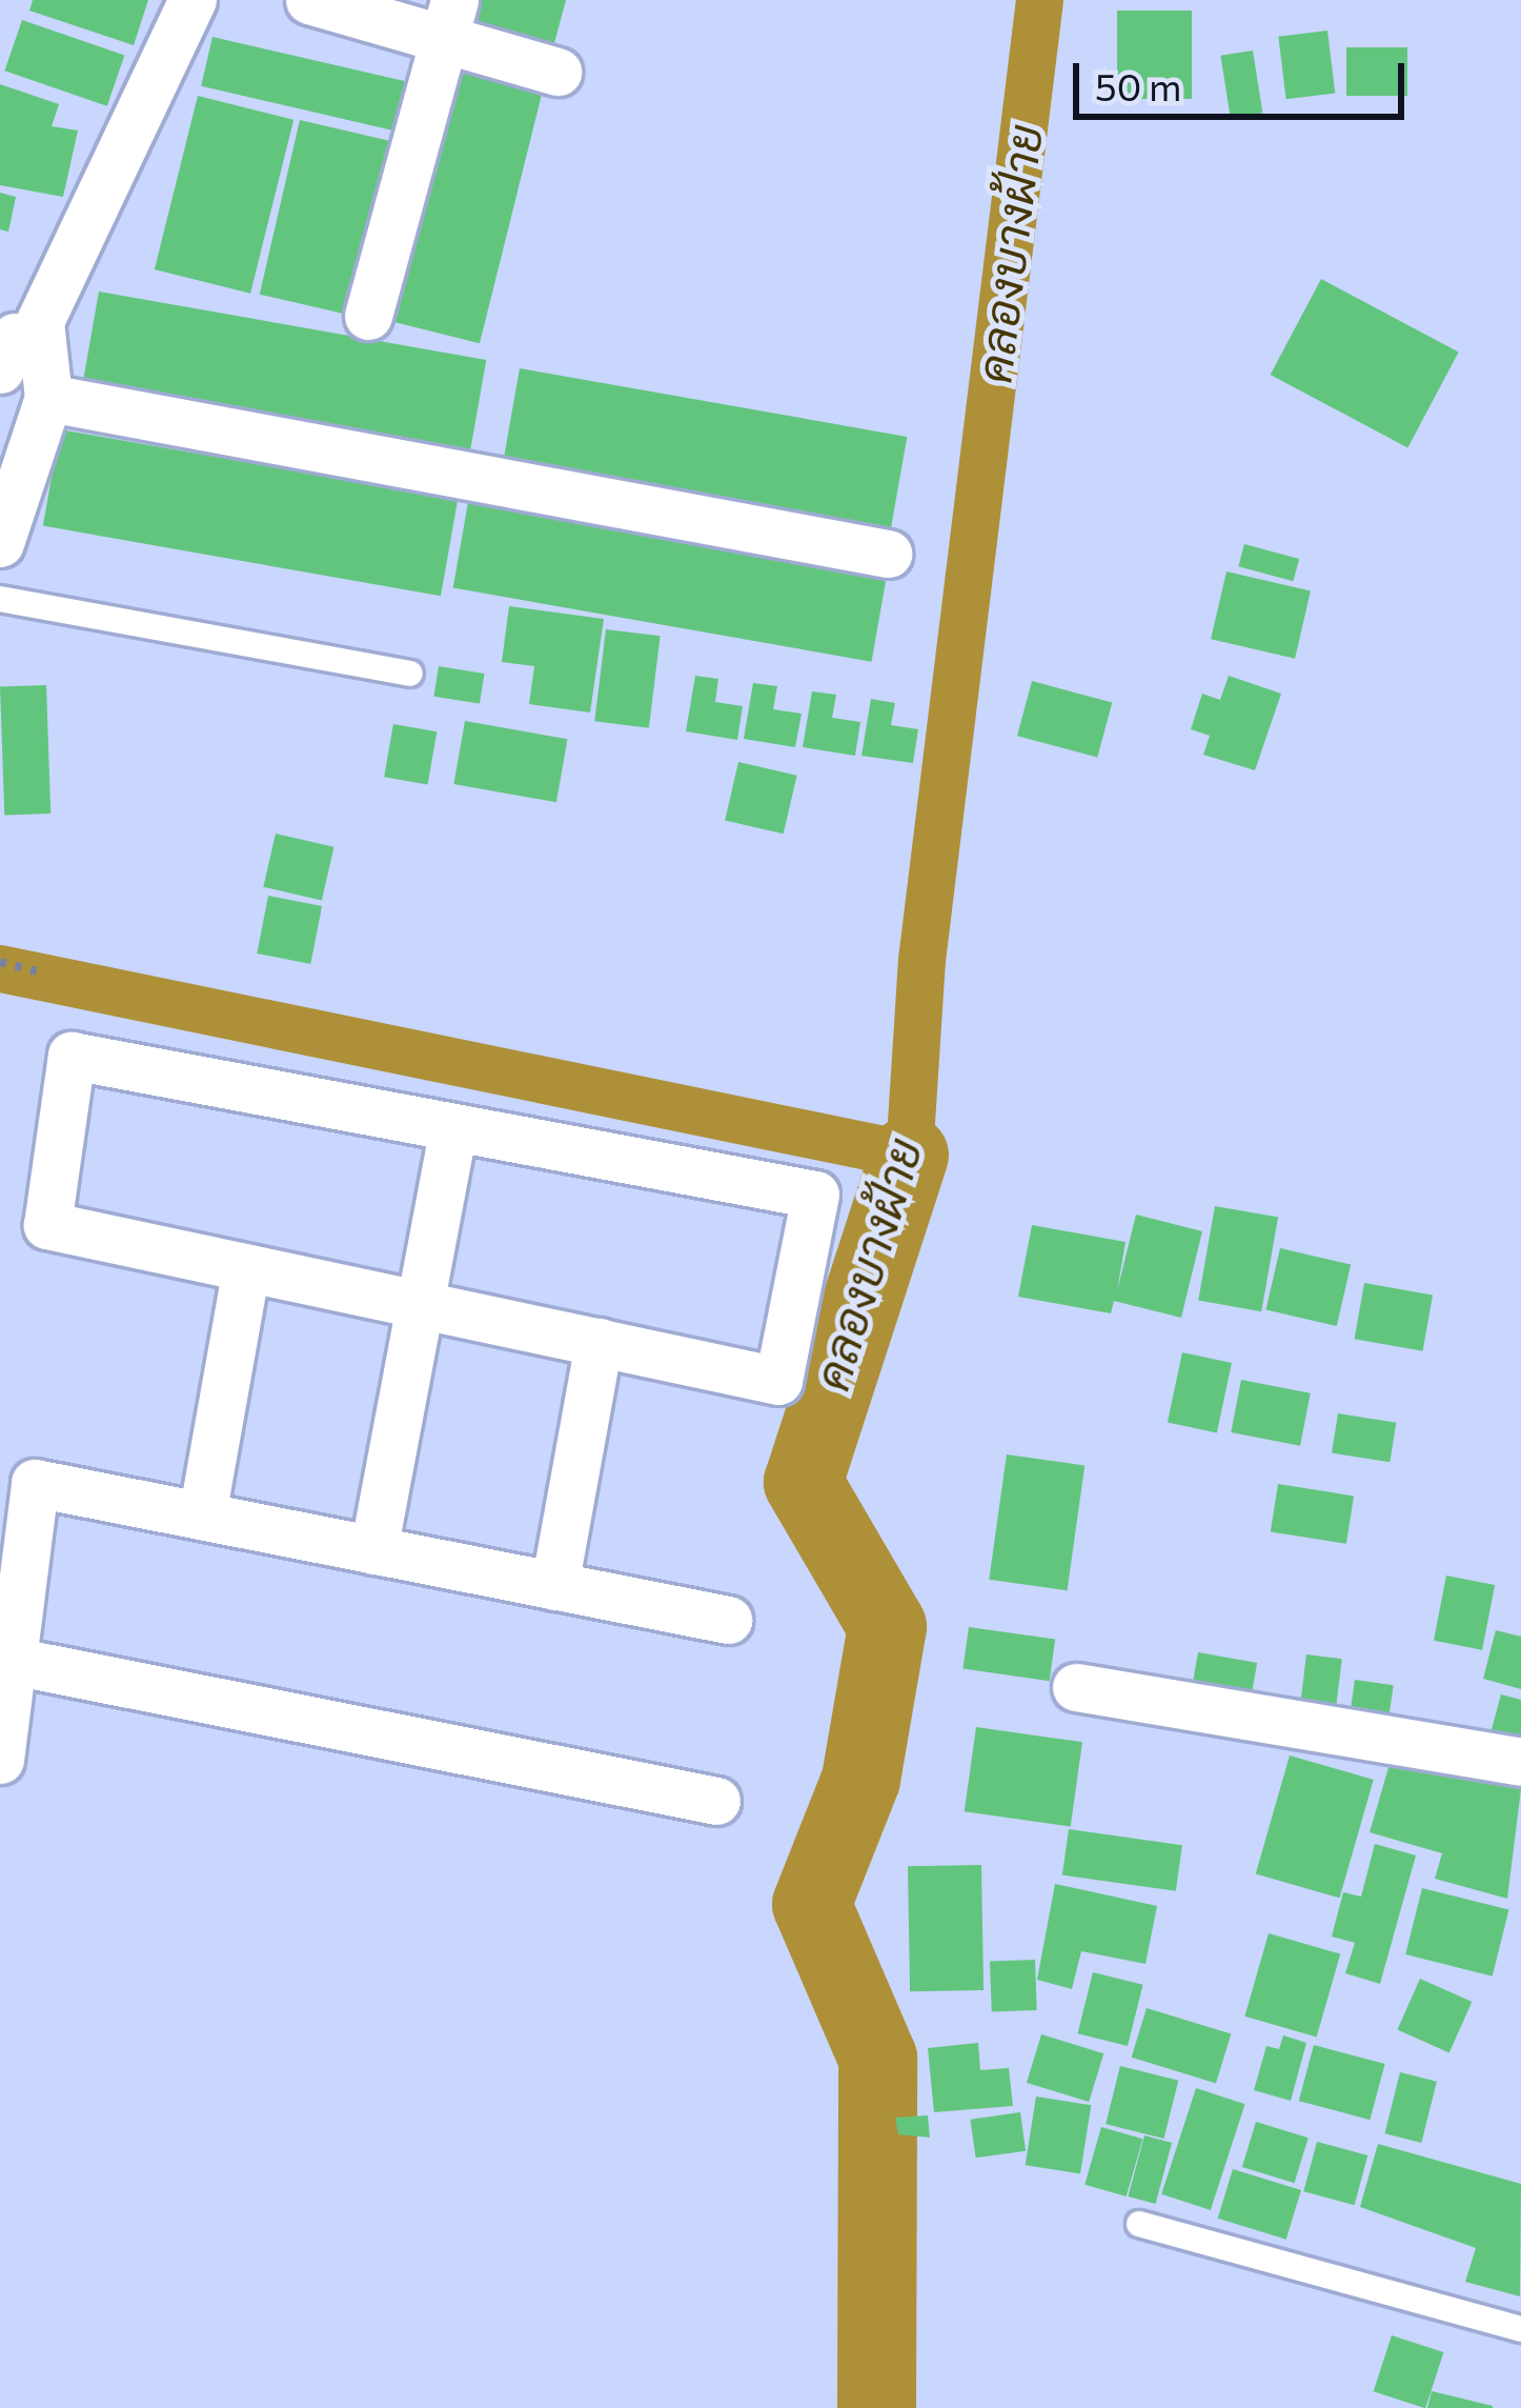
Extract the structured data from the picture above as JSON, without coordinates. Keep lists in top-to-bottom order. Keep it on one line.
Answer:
{"water":["คลองบางฝ้าย"],"scale_bar":"50 m"}
